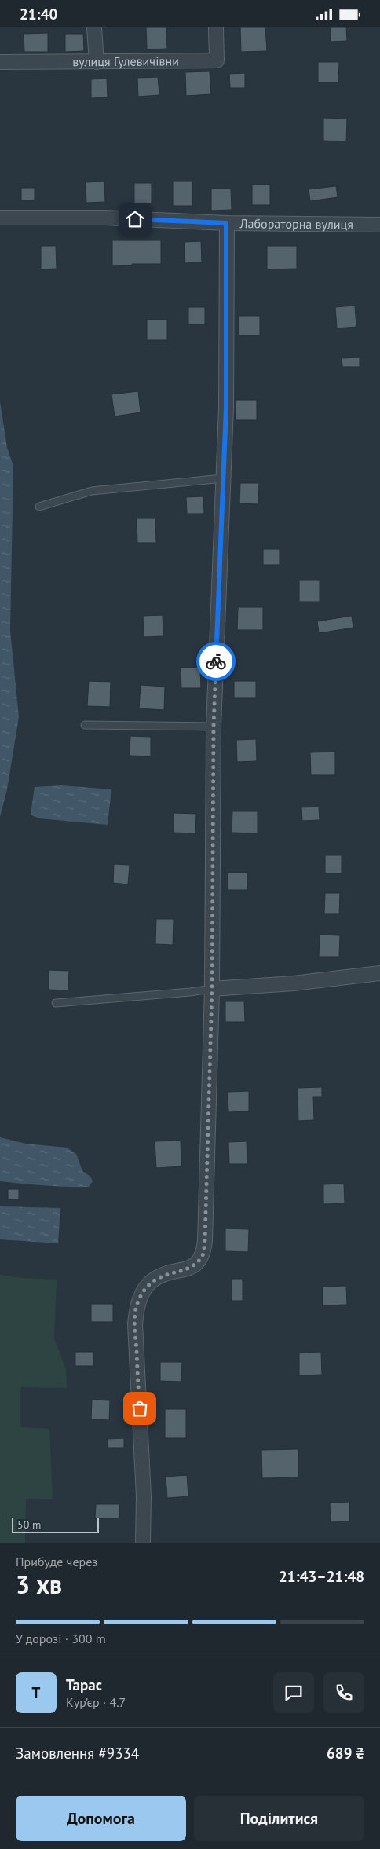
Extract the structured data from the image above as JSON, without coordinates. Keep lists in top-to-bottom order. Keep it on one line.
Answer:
{"streets":{"street":["вулиця Гулевичівни","Лабораторна вулиця"]},"scale_bar":"50 m","page":{"status":"21:40","scale":"50 m","heading":["3 хв","Прибуде через","21:43–21:48"],"panel":["Тарас","Кур’єр · 4.7","Замовлення #9334","689 ₴"],"bar":"У дорозі · 300 m","round":"Т","buttons":["Допомога","Поділитися"]}}
